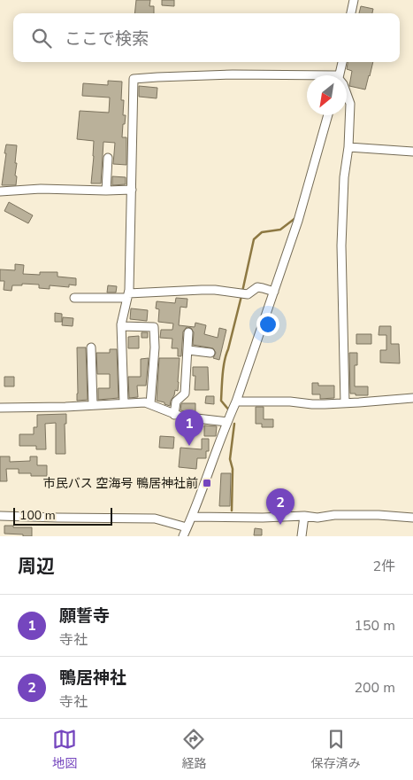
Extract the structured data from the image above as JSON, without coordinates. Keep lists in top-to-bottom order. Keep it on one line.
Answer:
{"places":{"transit":["市民バス 空海号 鴨居神社前"]},"scale_bar":"100 m","north":"bottom left","page":{"search":"ここで検索","pins":["1","2"],"scale":"100 m","heading":["周辺","2件"],"list":[{"mark":"1","name":"願誓寺","note":"寺社","value":"150 m"},{"mark":"2","name":"鴨居神社","note":"寺社","value":"200 m"}],"nav":["地図","経路","保存済み"]}}
